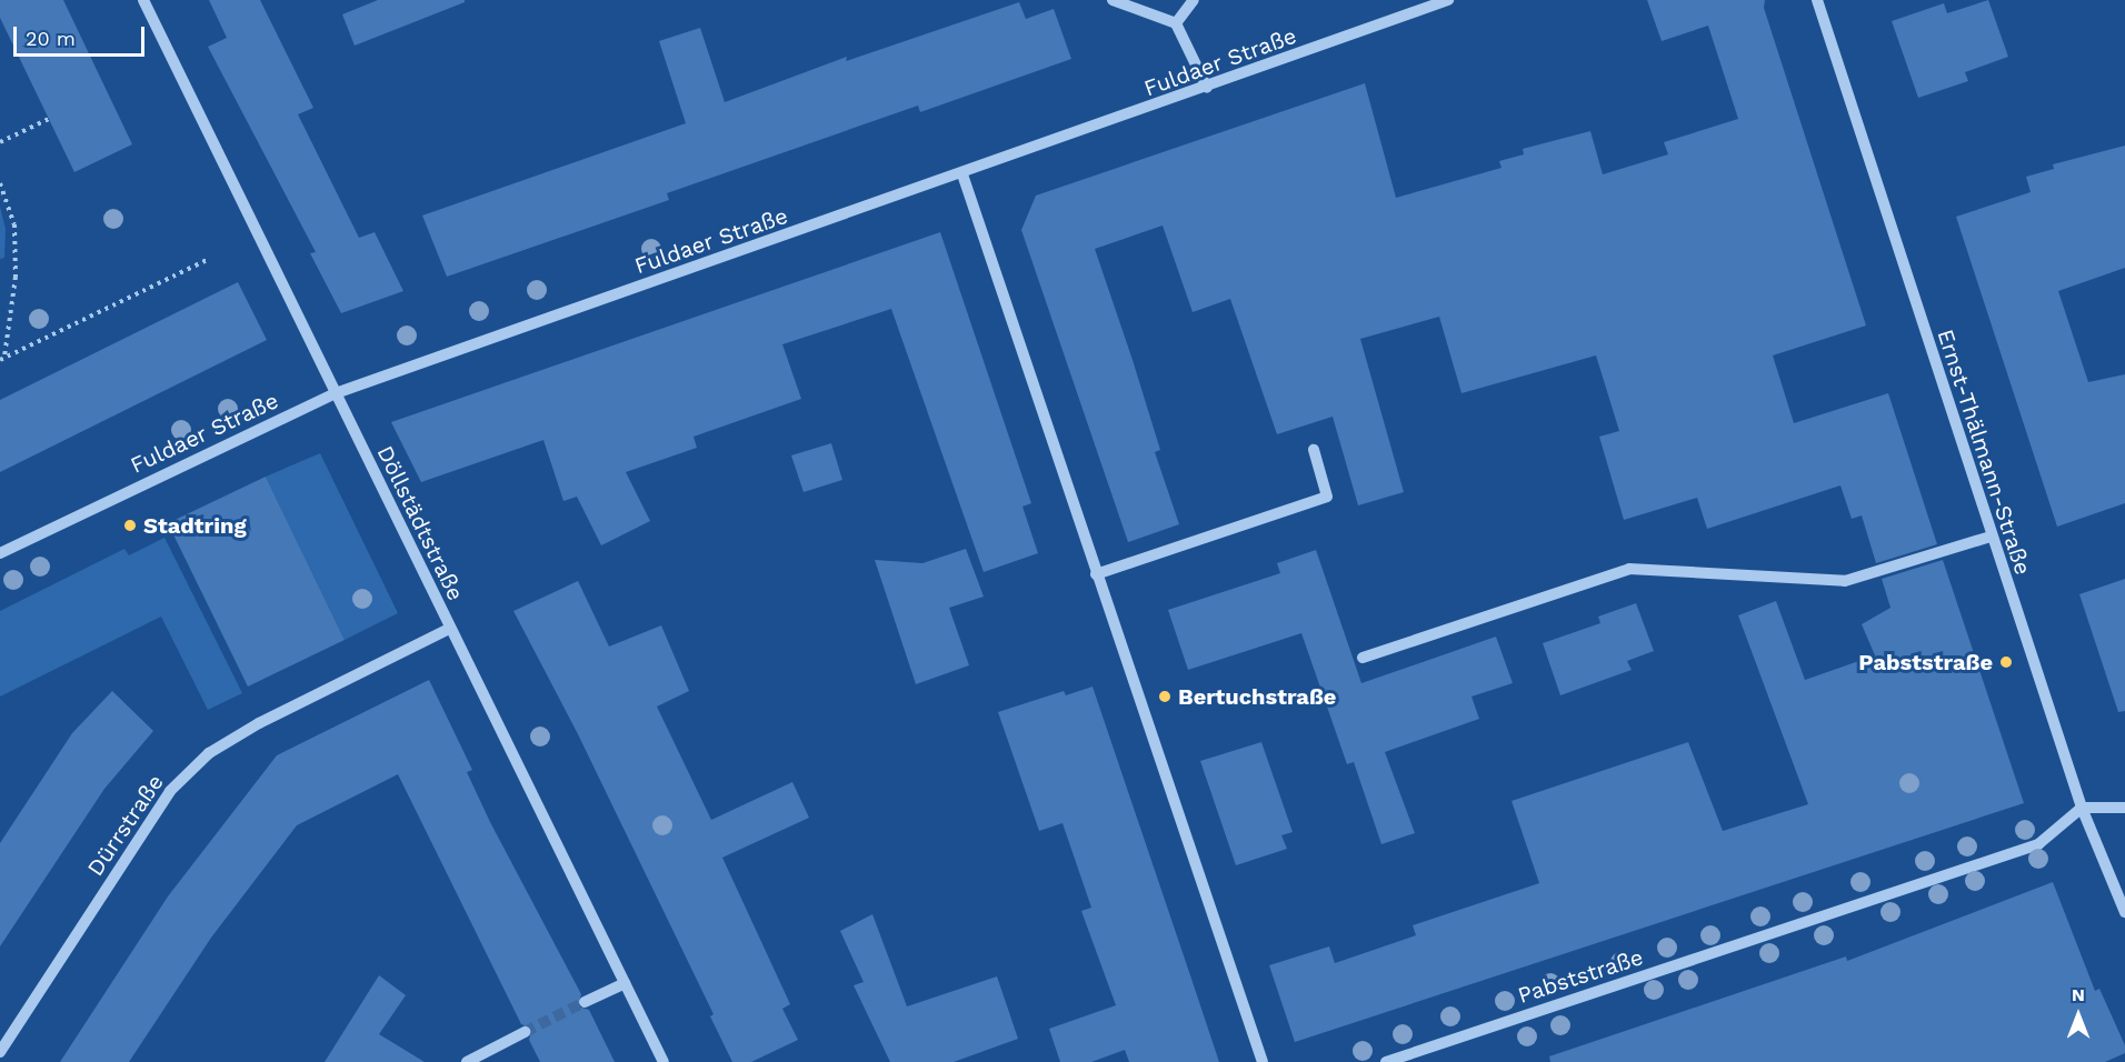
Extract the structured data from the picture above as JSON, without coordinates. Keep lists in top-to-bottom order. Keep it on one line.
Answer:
{"streets":{"street":["Fuldaer Straße","Ernst-Thälmann-Straße","Döllstädtstraße","Dürrstraße","Pabststraße"]},"crossings":[["Fuldaer Straße","Döllstädtstraße"],["Ernst-Thälmann-Straße","Pabststraße"],["Döllstädtstraße","Dürrstraße"]],"places":["Stadtring","Pabststraße","Bertuchstraße"],"scale_bar":"20 m","north":"top"}
